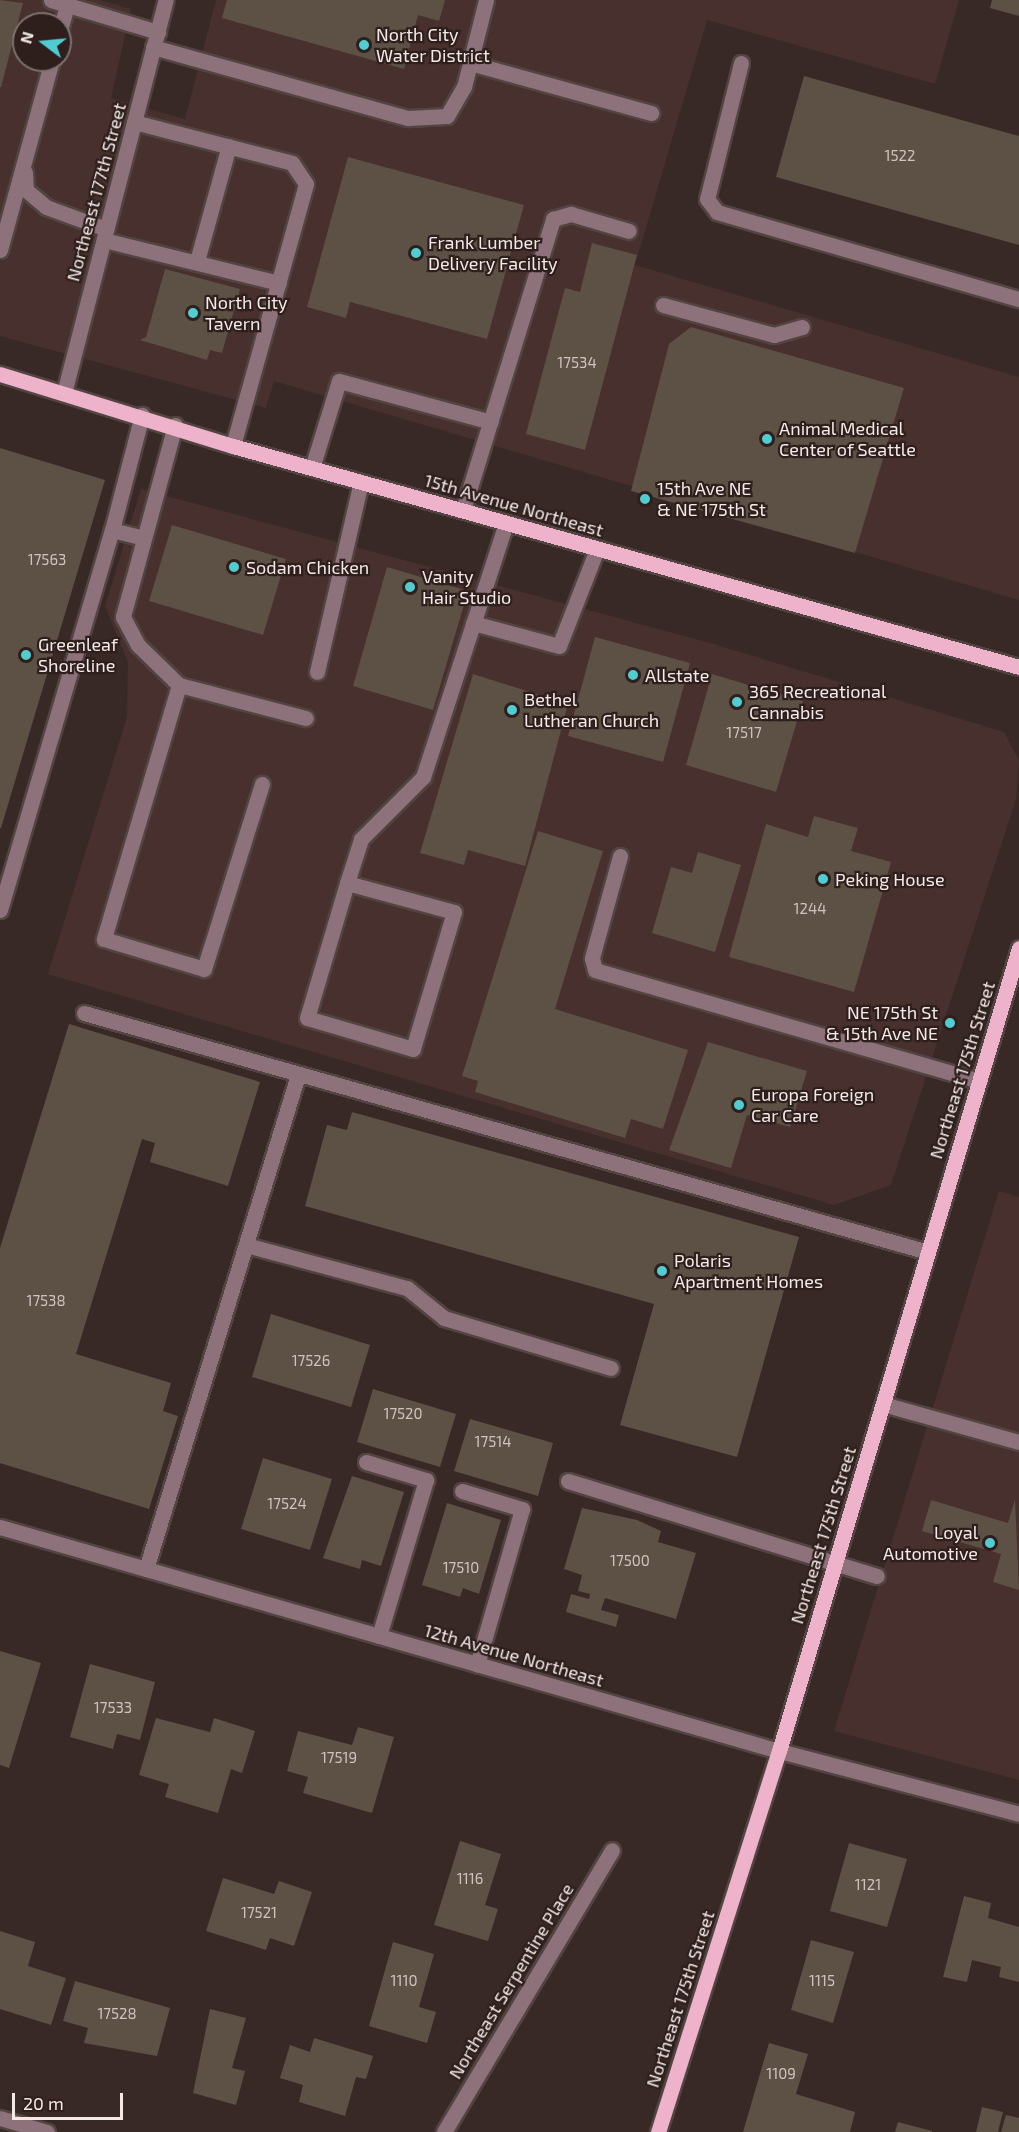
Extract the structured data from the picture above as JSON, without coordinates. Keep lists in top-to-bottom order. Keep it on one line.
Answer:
{"streets":{"main road":["15th Avenue Northeast","Northeast 175th Street"],"street":["Northeast 177th Street","12th Avenue Northeast","Northeast Serpentine Place"]},"crossings":[["Northeast 177th Street","15th Avenue Northeast"],["Northeast 175th Street","12th Avenue Northeast"]],"places":["North City Water District","Frank Lumber Delivery Facility","North City Tavern","Animal Medical Center of Seattle","15th Ave NE & NE 175th St","Sodam Chicken","Vanity Hair Studio","Greenleaf Shoreline","Allstate","365 Recreational Cannabis","Bethel Lutheran Church","Peking House","NE 175th St & 15th Ave NE","Europa Foreign Car Care","Polaris Apartment Homes","Loyal Automotive"],"house_numbers":["1522","17534","17563","17517","1244","17538","17526","17520","17514","17524","17500","17510","17533","17519","1116","1121","17521","1110","1115","17528","1109"],"scale_bar":"20 m","north":"left"}
